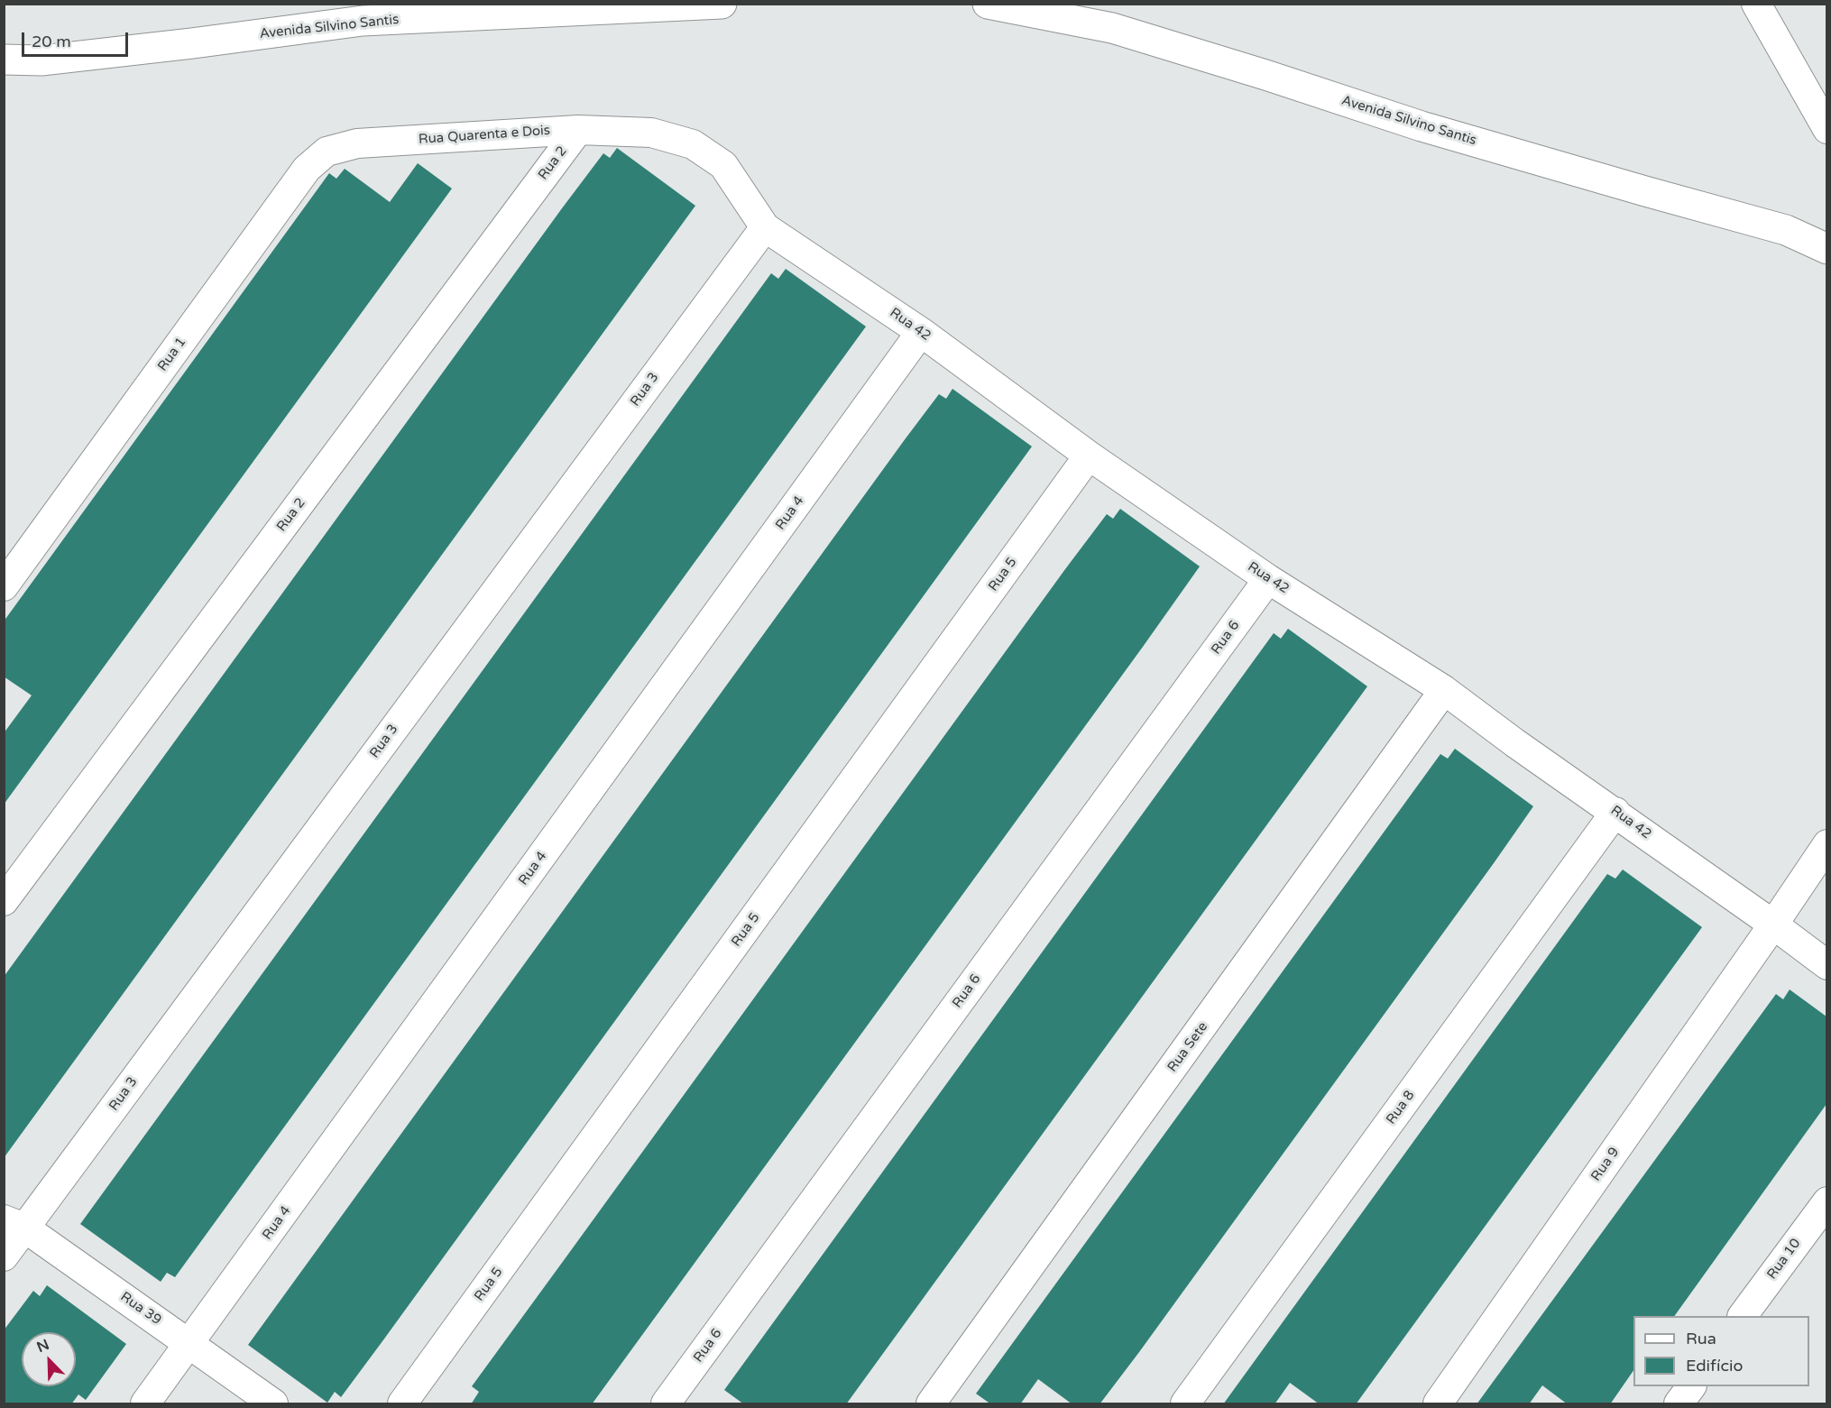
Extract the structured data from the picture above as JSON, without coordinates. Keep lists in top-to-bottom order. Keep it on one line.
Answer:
{"streets":{"main road":["Avenida Silvino Santis"],"street":["Rua Quarenta e Dois","Rua 2","Rua 42","Rua 1","Rua 3","Rua 4","Rua 5","Rua 6","Rua Sete","Rua 8","Rua 9","Rua 10","Rua 39"]},"crossings":[["Rua Quarenta e Dois","Rua 2"],["Rua Quarenta e Dois","Rua 42"],["Rua Quarenta e Dois","Rua 1"],["Rua Quarenta e Dois","Rua 3"],["Rua 42","Rua 3"],["Rua 42","Rua 4"],["Rua 42","Rua 5"],["Rua 42","Rua 6"],["Rua 42","Rua Sete"],["Rua 42","Rua 8"],["Rua 42","Rua 9"],["Rua 3","Rua 39"],["Rua 4","Rua 39"]],"legend":["Rua","Edifício"],"scale_bar":"20 m","north":"top left"}
